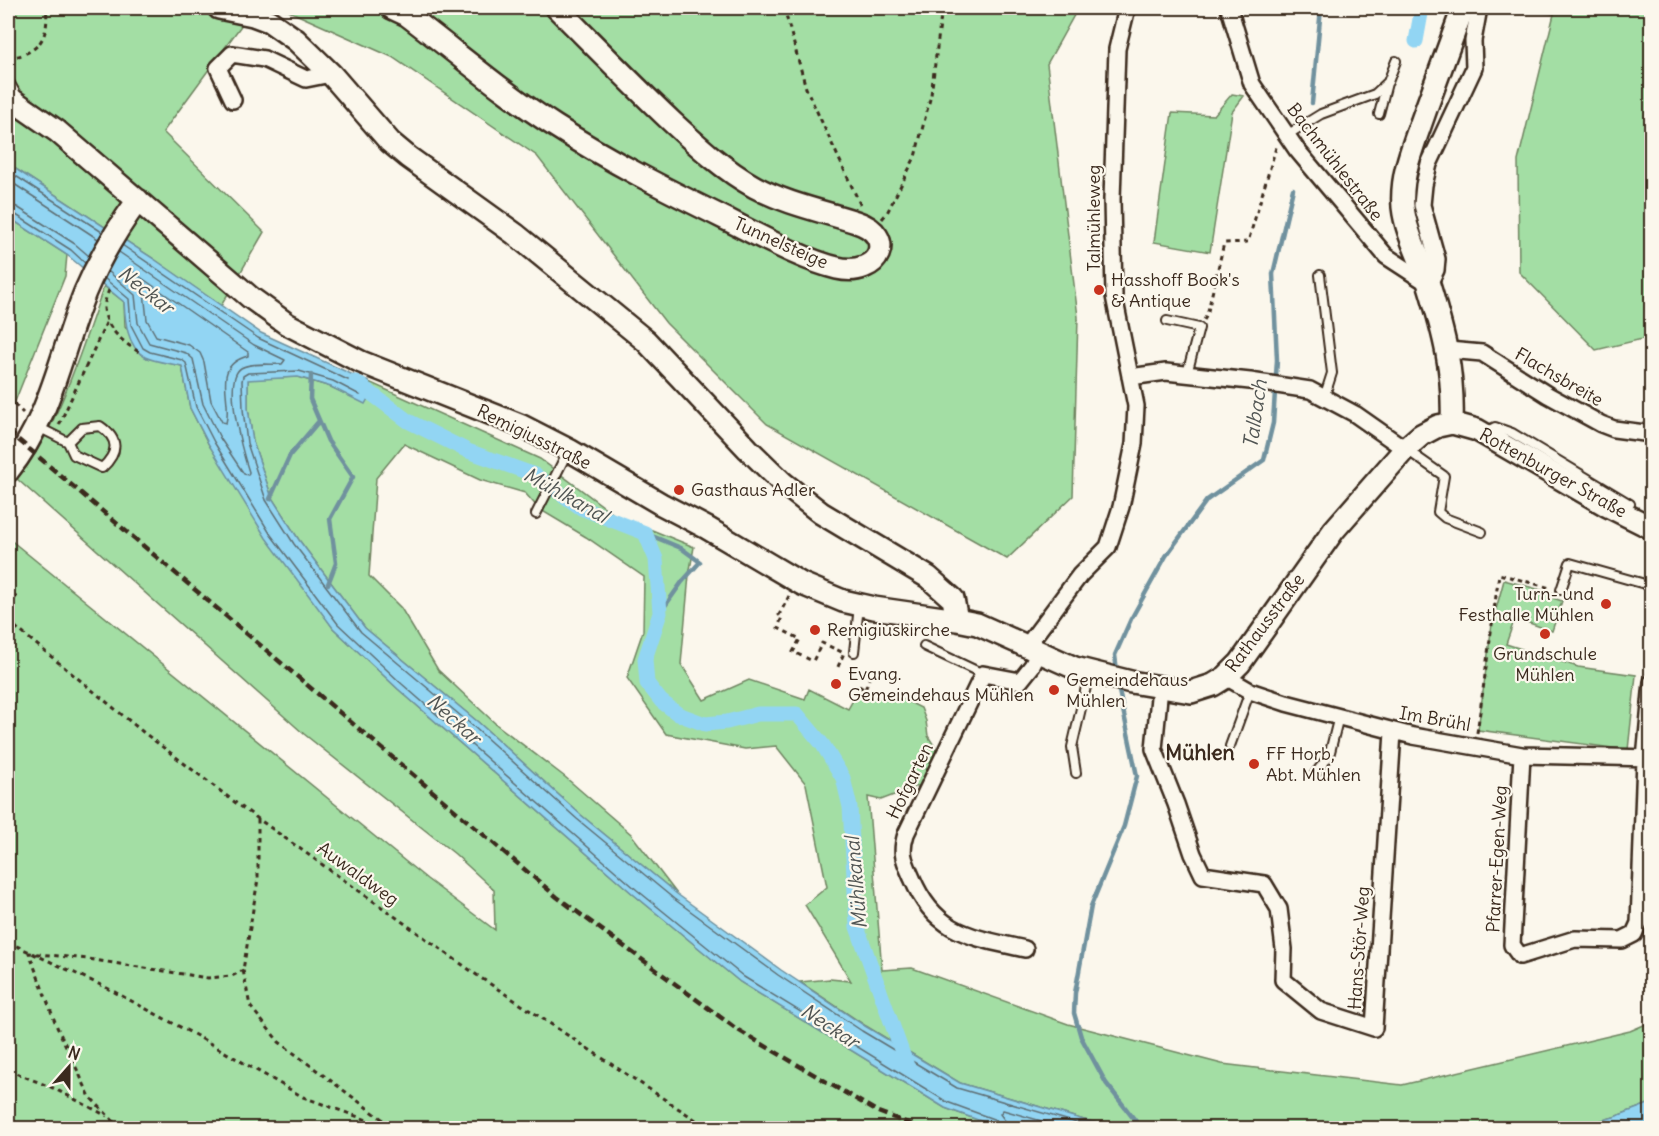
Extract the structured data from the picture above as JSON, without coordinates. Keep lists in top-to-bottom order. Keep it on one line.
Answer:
{"streets":{"street":["Bachmühlestraße","Talmühleweg","Tunnelsteige","Flachsbreite","Remigiusstraße","Rottenburger Straße","Rathausstraße","Im Brühl","Hofgarten","Pfarrer-Egen-Weg","Hans-Stör-Weg"],"path":["Auwaldweg"]},"crossings":[["Talmühleweg","Rathausstraße"],["Remigiusstraße","Rathausstraße"],["Rottenburger Straße","Rathausstraße"],["Rathausstraße","Im Brühl"],["Rathausstraße","Hans-Stör-Weg"],["Im Brühl","Pfarrer-Egen-Weg"],["Im Brühl","Hans-Stör-Weg"]],"districts":["Mühlen"],"water":["Neckar","Talbach","Mühlkanal"],"places":["Hasshoff Book's & Antique","Gasthaus Adler","Turn- und Festhalle Mühlen","Remigiuskirche","Grundschule Mühlen","Evang. Gemeindehaus Mühlen","Gemeindehaus Mühlen","FF Horb, Abt. Mühlen"],"north":"top"}
